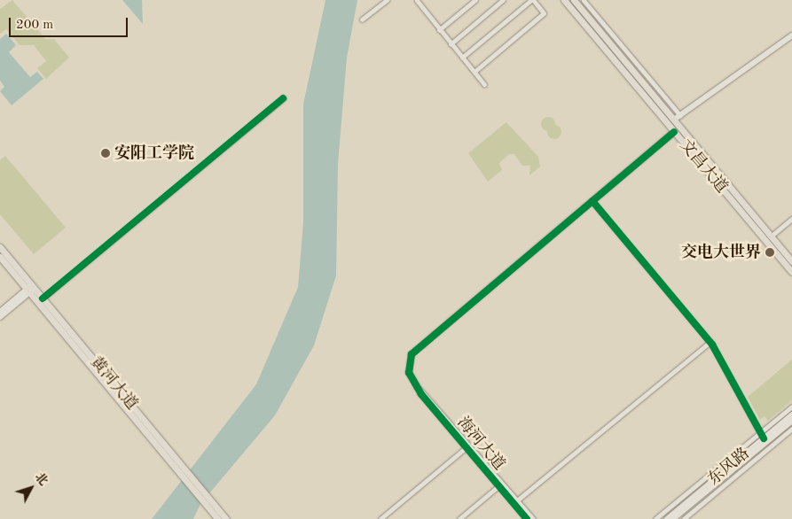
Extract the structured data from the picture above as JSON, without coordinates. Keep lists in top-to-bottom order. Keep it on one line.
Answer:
{"streets":{"main road":["文昌大道","黄河大道","东风路"],"street":["海河大道"]},"places":["安阳工学院","交电大世界"],"scale_bar":"200 m","north":"top right"}
